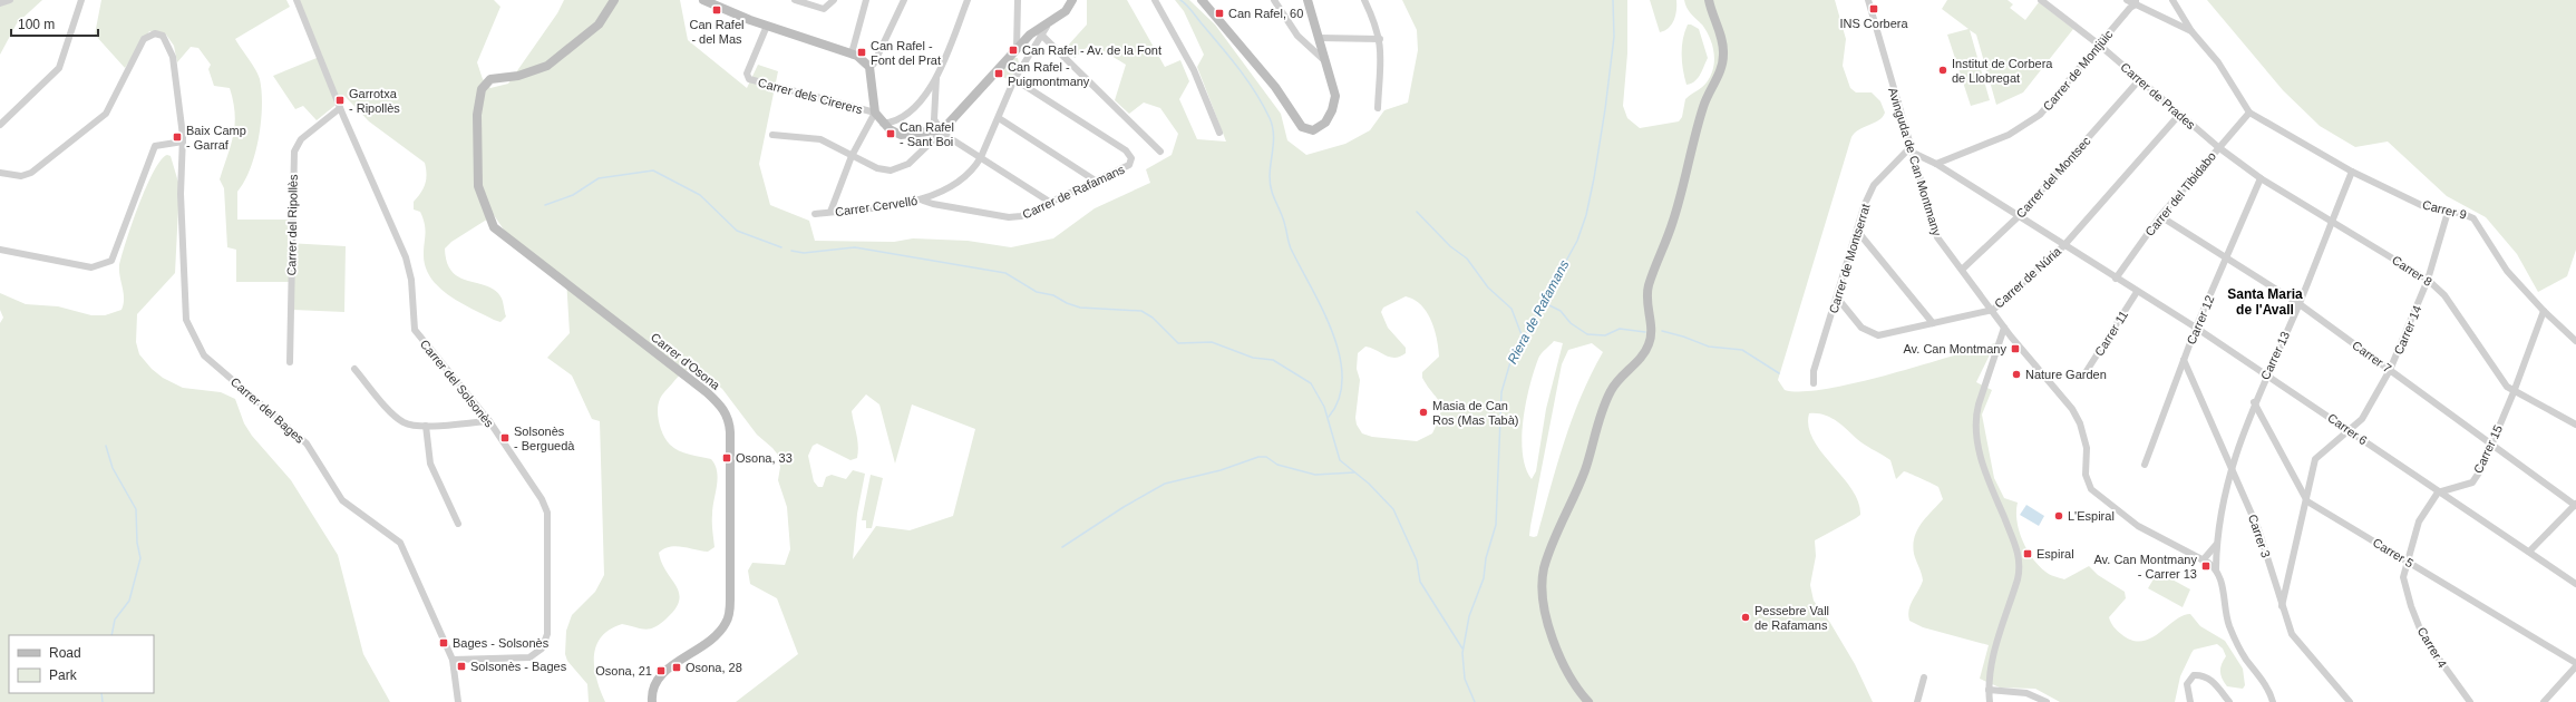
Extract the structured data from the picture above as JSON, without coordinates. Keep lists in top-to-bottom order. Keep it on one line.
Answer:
{"streets":{"street":["Carrer de Montjüic","Carrer dels Cirerers","Carrer de Prades","Avinguda de Can Montmany","Carrer del Montsec","Carrer de Rafamans","Carrer del Tibidabo","Carrer Cervelló","Carrer 9","Carrer del Ripollès","Carrer de Montserrat","Carrer 8","Carrer de Núria","Carrer 12","Carrer 14","Carrer 11","Carrer 13","Carrer 7","Carrer d'Osona","Carrer del Solsonès","Carrer del Bages","Carrer 6","Carrer 15","Carrer 3","Carrer 5","Carrer 4"]},"crossings":[["Carrer de Montjüic","Carrer de Prades"],["Carrer de Montjüic","Carrer 6"],["Carrer de Prades","Carrer del Montsec"],["Carrer de Prades","Carrer del Tibidabo"],["Carrer de Prades","Carrer 8"],["Carrer de Prades","Carrer de Núria"],["Avinguda de Can Montmany","Carrer del Montsec"],["Avinguda de Can Montmany","Carrer de Montserrat"],["Avinguda de Can Montmany","Carrer de Núria"],["Avinguda de Can Montmany","Carrer 13"],["Avinguda de Can Montmany","Carrer 6"],["Carrer del Montsec","Carrer 6"],["Carrer de Rafamans","Carrer Cervelló"],["Carrer del Tibidabo","Carrer 9"],["Carrer del Tibidabo","Carrer 8"],["Carrer del Tibidabo","Carrer 7"],["Carrer del Tibidabo","Carrer 6"],["Carrer 9","Carrer 14"],["Carrer 9","Carrer 13"],["Carrer 9","Carrer 15"],["Carrer del Ripollès","Carrer del Solsonès"],["Carrer de Montserrat","Carrer de Núria"],["Carrer de Montserrat","Carrer 6"],["Carrer 8","Carrer 12"],["Carrer 8","Carrer 14"],["Carrer 8","Carrer 13"],["Carrer 8","Carrer 15"],["Carrer de Núria","Carrer 6"],["Carrer 12","Carrer 7"],["Carrer 12","Carrer 6"],["Carrer 12","Carrer 3"],["Carrer 14","Carrer 7"],["Carrer 14","Carrer 6"],["Carrer 14","Carrer 3"],["Carrer 14","Carrer 5"],["Carrer 11","Carrer 6"],["Carrer 13","Carrer 7"],["Carrer 13","Carrer 6"],["Carrer 13","Carrer 3"],["Carrer 7","Carrer 15"],["Carrer del Solsonès","Carrer del Bages"],["Carrer 6","Carrer 15"],["Carrer 5","Carrer 4"]],"districts":["Santa Maria de l'Avall"],"water":["Riera de Rafamans"],"places":{"transit":["INS Corbera","Can Rafel - del Mas","Can Rafel, 60","Can Rafel - Av. de la Font","Can Rafel - Font del Prat","Can Rafel - Puigmontmany","Garrotxa - Ripollès","Can Rafel - Sant Boi","Baix Camp - Garraf","Av. Can Montmany","Solsonès - Berguedà","Osona, 33","Espiral","Av. Can Montmany - Carrer 13","Bages - Solsonès","Solsonès - Bages","Osona, 28","Osona, 21"],"other":["Institut de Corbera de Llobregat","Nature Garden","Masia de Can Ros (Mas Tabà)","L'Espiral","Pessebre Vall de Rafamans"]},"legend":["Road","Park"],"scale_bar":"100 m"}
